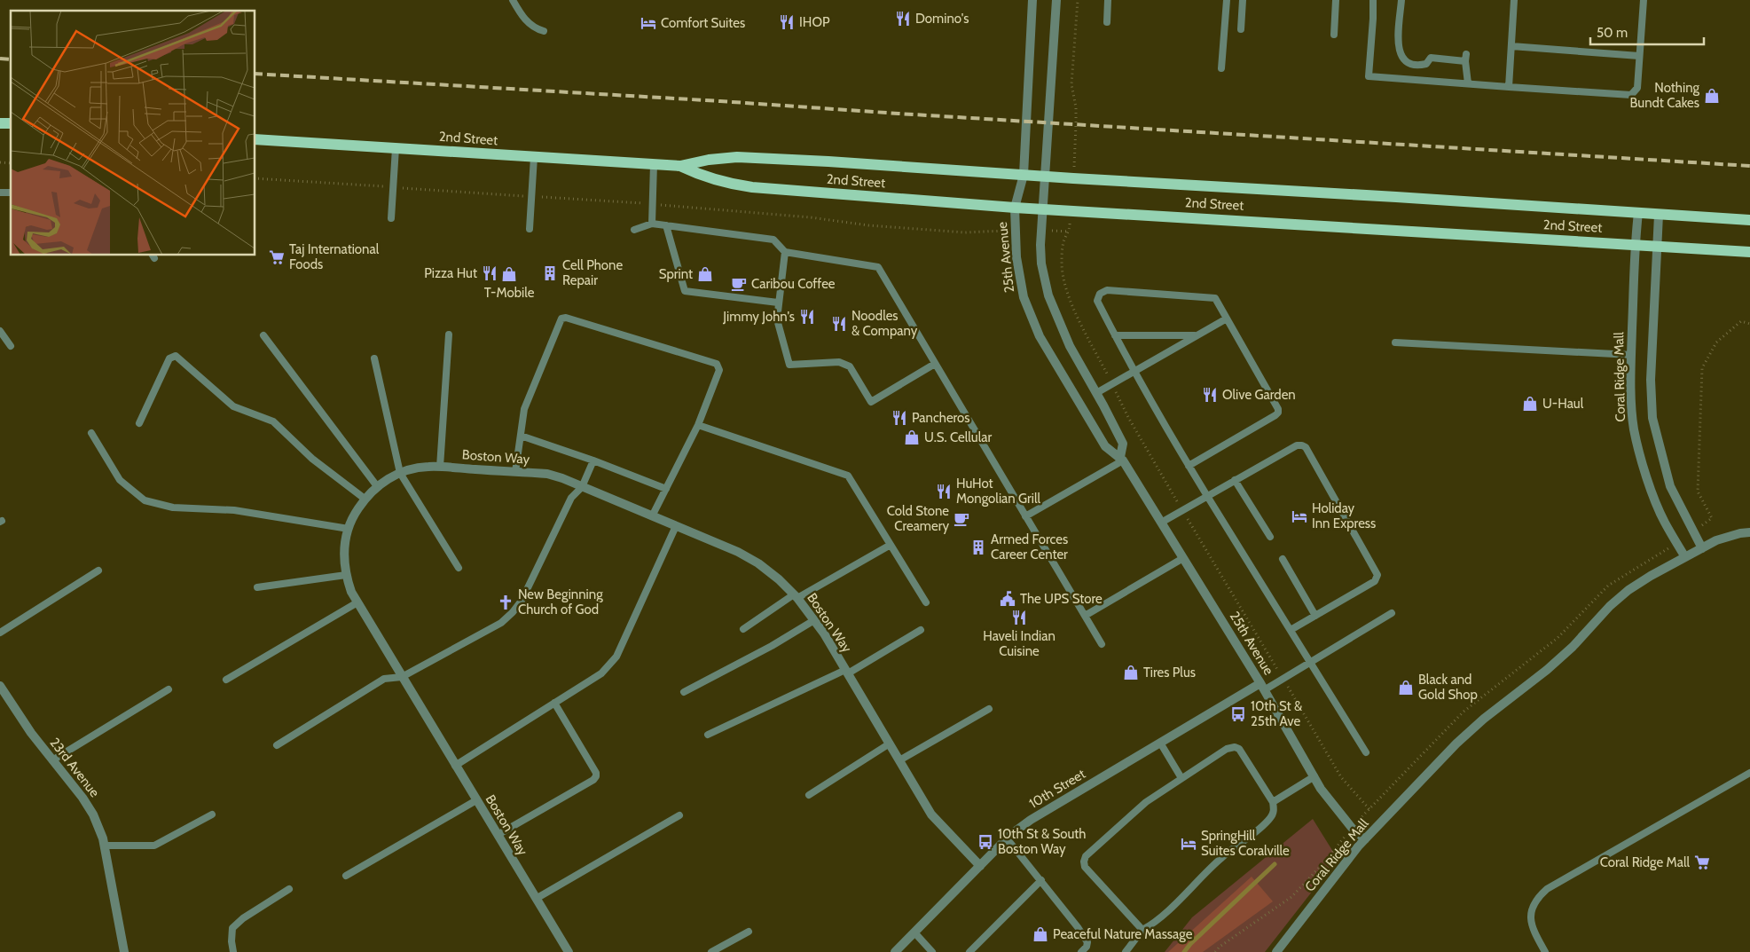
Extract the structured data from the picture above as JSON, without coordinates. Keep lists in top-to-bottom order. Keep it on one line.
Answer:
{"streets":{"main road":["2nd Street"],"street":["25th Avenue","Coral Ridge Mall","Boston Way","23rd Avenue","10th Street"]},"crossings":[["2nd Street","25th Avenue"],["2nd Street","Coral Ridge Mall"],["25th Avenue","Coral Ridge Mall"],["25th Avenue","10th Street"],["Boston Way","10th Street"]],"places":{"restaurant":["Domino's","IHOP","Pizza Hut","Jimmy John's","Noodles & Company","Olive Garden","Pancheros","HuHot Mongolian Grill","Haveli Indian Cuisine"],"hotel":["Comfort Suites","Holiday Inn Express","SpringHill Suites Coralville"],"shop":["Nothing Bundt Cakes","T-Mobile","Sprint","U-Haul","U.S. Cellular","Tires Plus","Black and Gold Shop","Peaceful Nature Massage"],"supermarket":["Taj International Foods","Coral Ridge Mall"],"building":["Cell Phone Repair","Armed Forces Career Center"],"cafe":["Caribou Coffee","Cold Stone Creamery"],"public building":["The UPS Store"],"church":["New Beginning Church of God"],"bus stop":["10th St & 25th Ave","10th St & South Boston Way"]},"scale_bar":"50 m"}
